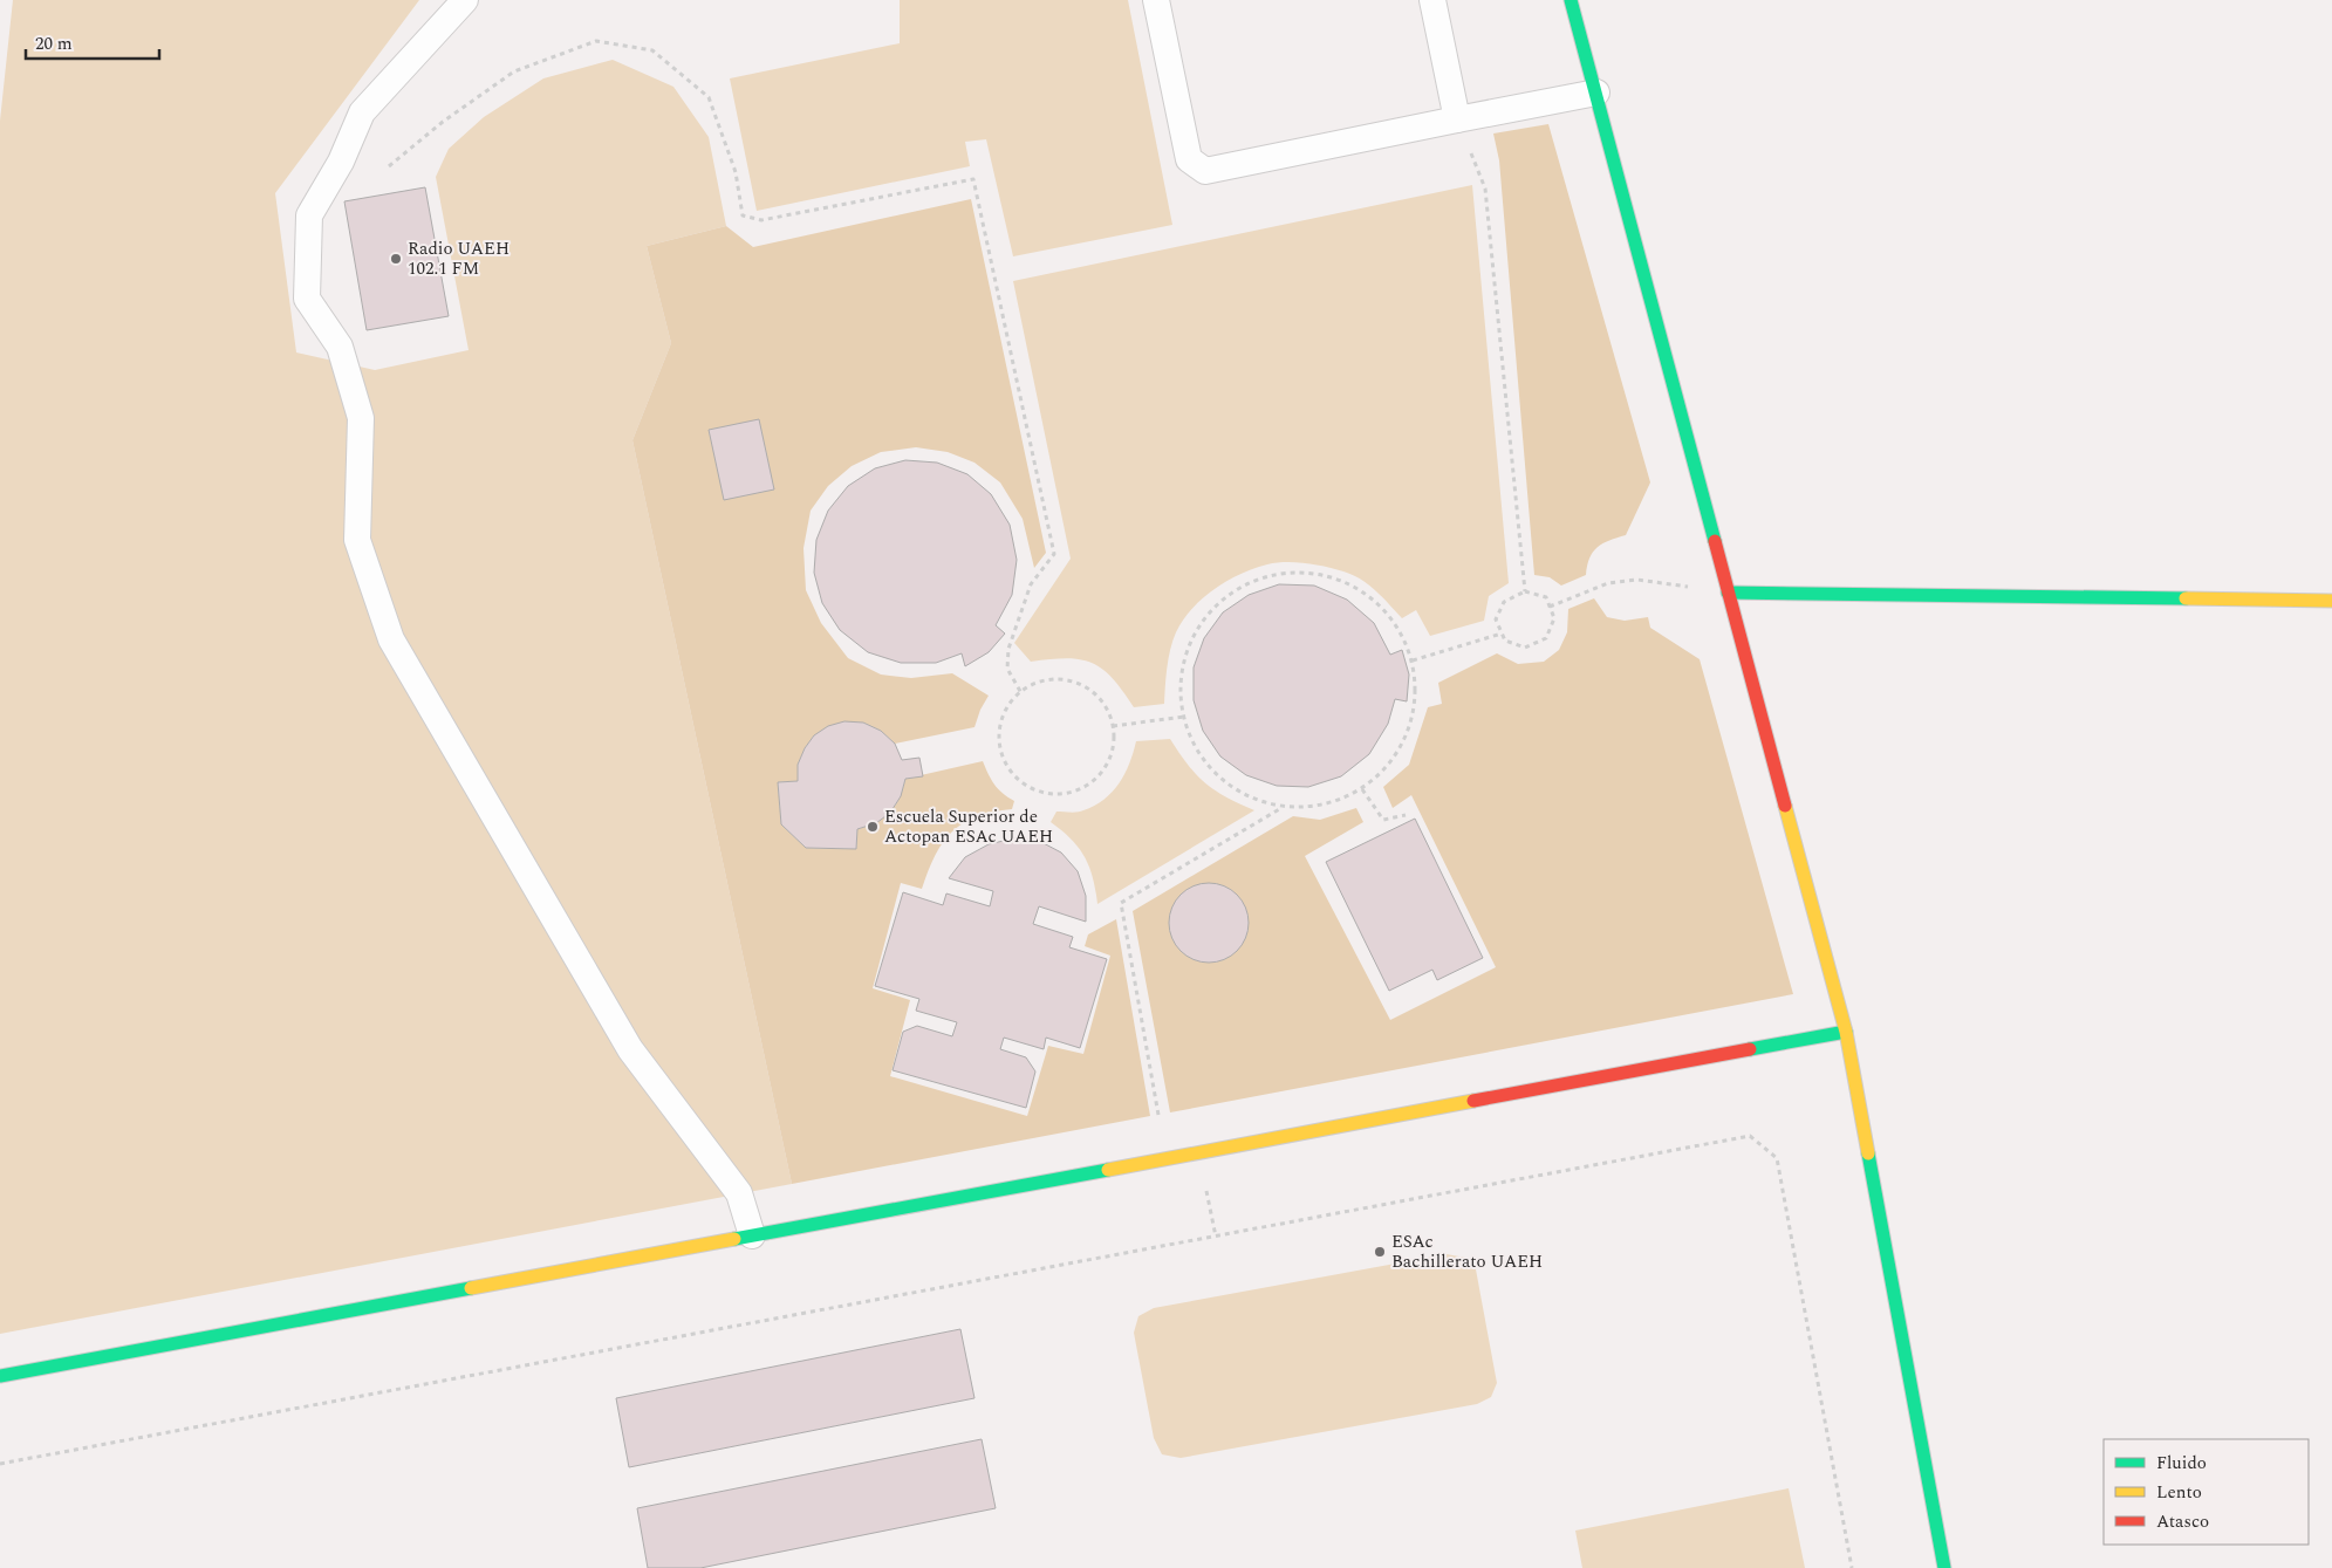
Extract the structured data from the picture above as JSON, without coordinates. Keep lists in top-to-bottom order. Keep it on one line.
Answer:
{"places":["Radio UAEH 102.1 FM","Escuela Superior de Actopan ESAc UAEH","ESAc Bachillerato UAEH"],"legend":["Fluido","Lento","Atasco"],"scale_bar":"20 m"}
